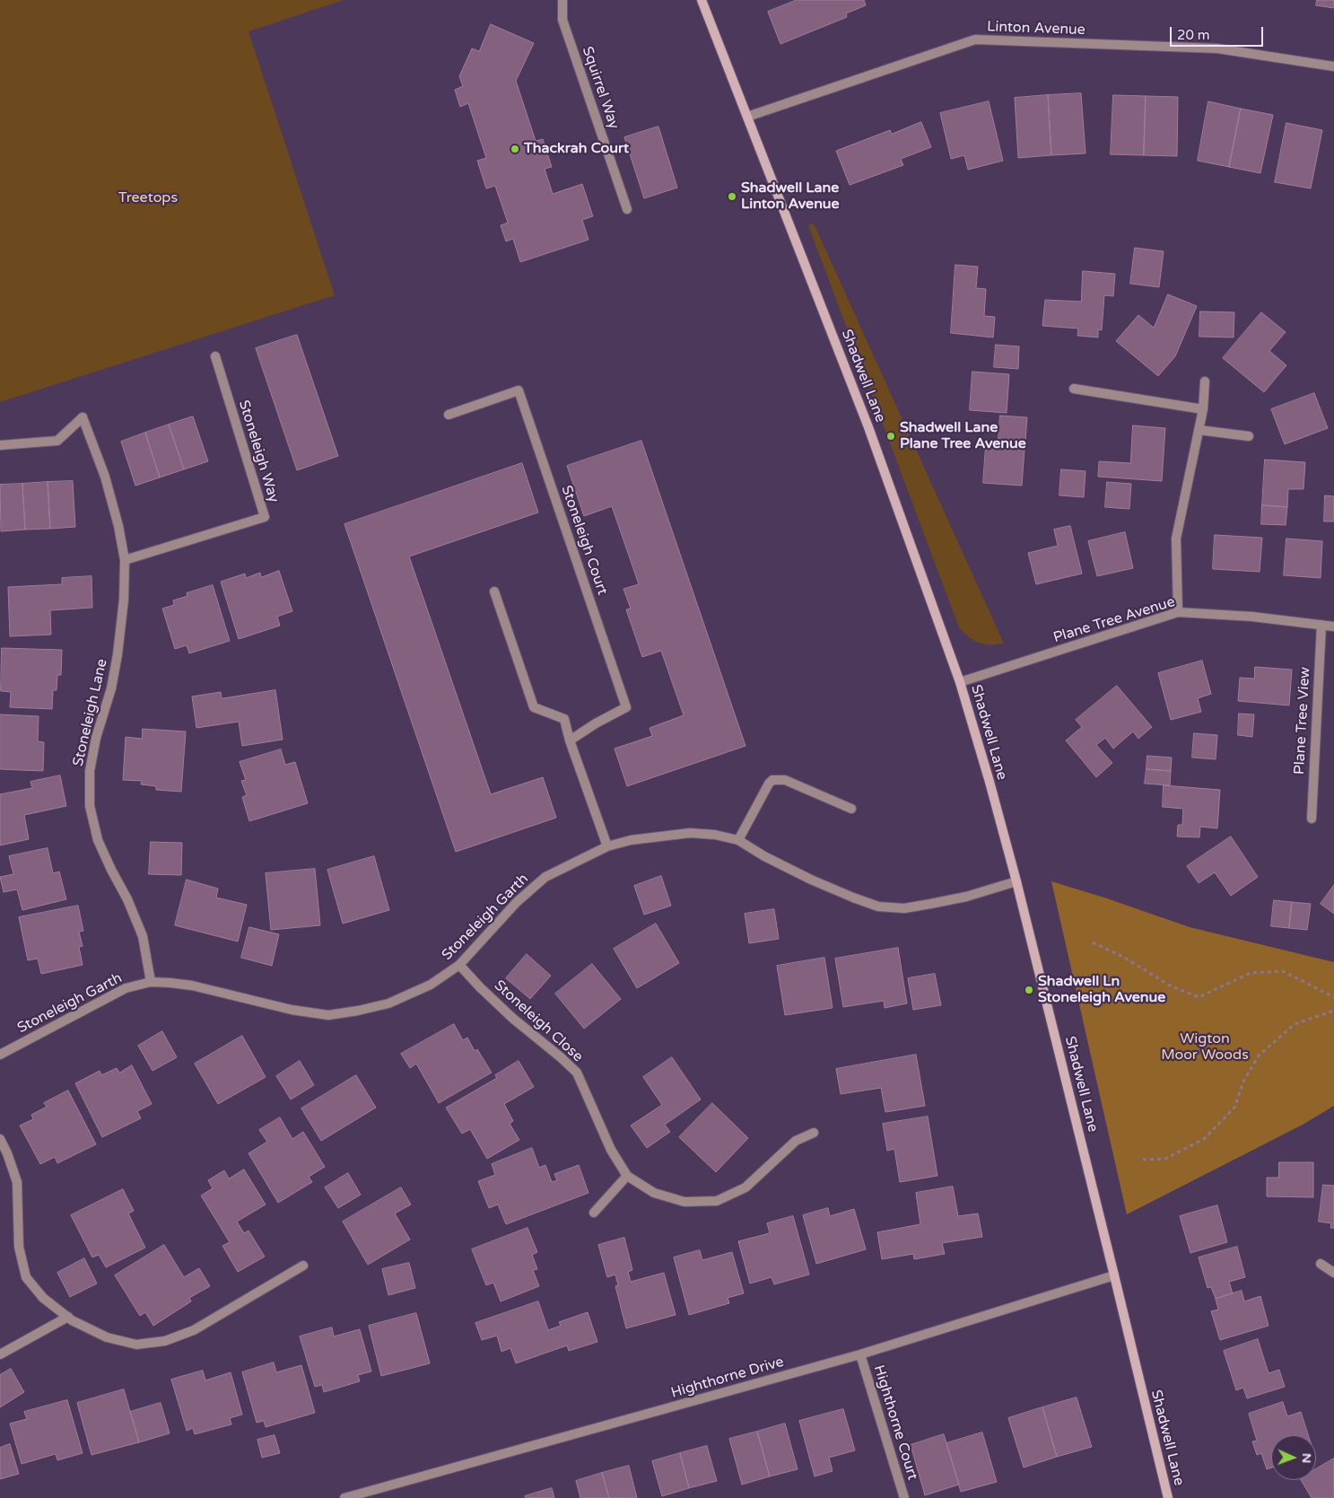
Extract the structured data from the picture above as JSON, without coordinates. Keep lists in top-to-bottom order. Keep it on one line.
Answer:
{"streets":{"street":["Linton Avenue","Squirrel Way","Shadwell Lane","Stoneleigh Way","Stoneleigh Court","Plane Tree Avenue","Stoneleigh Lane","Plane Tree View","Stoneleigh Garth","Stoneleigh Close","Highthorne Drive","Highthorne Court"]},"crossings":[["Linton Avenue","Shadwell Lane"],["Shadwell Lane","Plane Tree Avenue"],["Shadwell Lane","Stoneleigh Garth"],["Shadwell Lane","Highthorne Drive"],["Stoneleigh Way","Stoneleigh Lane"],["Plane Tree Avenue","Plane Tree View"],["Stoneleigh Lane","Stoneleigh Garth"],["Stoneleigh Garth","Stoneleigh Close"],["Highthorne Drive","Highthorne Court"]],"parks":["Treetops","Wigton Moor Woods"],"places":["Thackrah Court","Shadwell Lane Linton Avenue","Shadwell Lane Plane Tree Avenue","Shadwell Ln Stoneleigh Avenue"],"scale_bar":"20 m","north":"right"}
